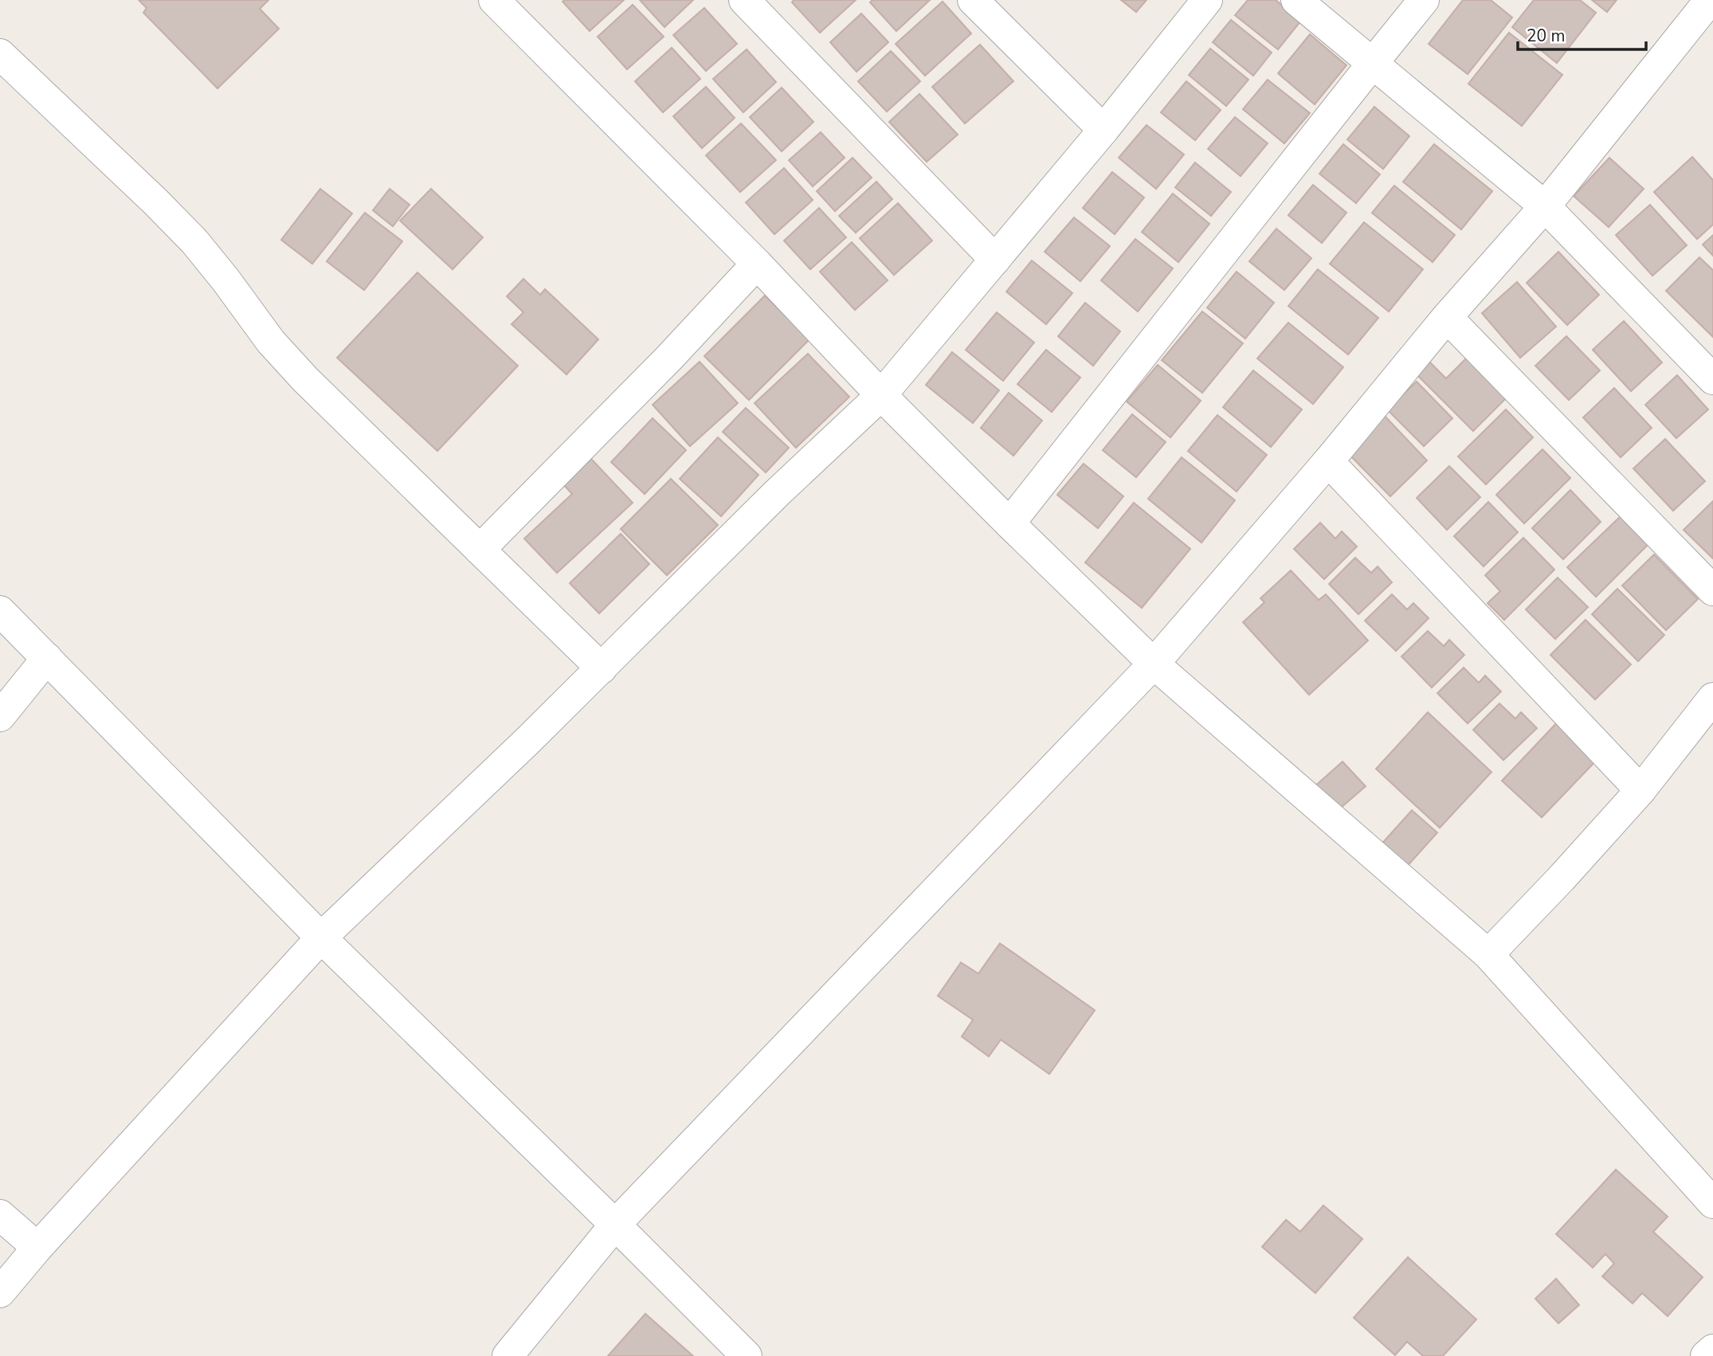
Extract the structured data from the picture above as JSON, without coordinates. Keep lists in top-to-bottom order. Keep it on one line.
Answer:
{"scale_bar":"20 m"}
